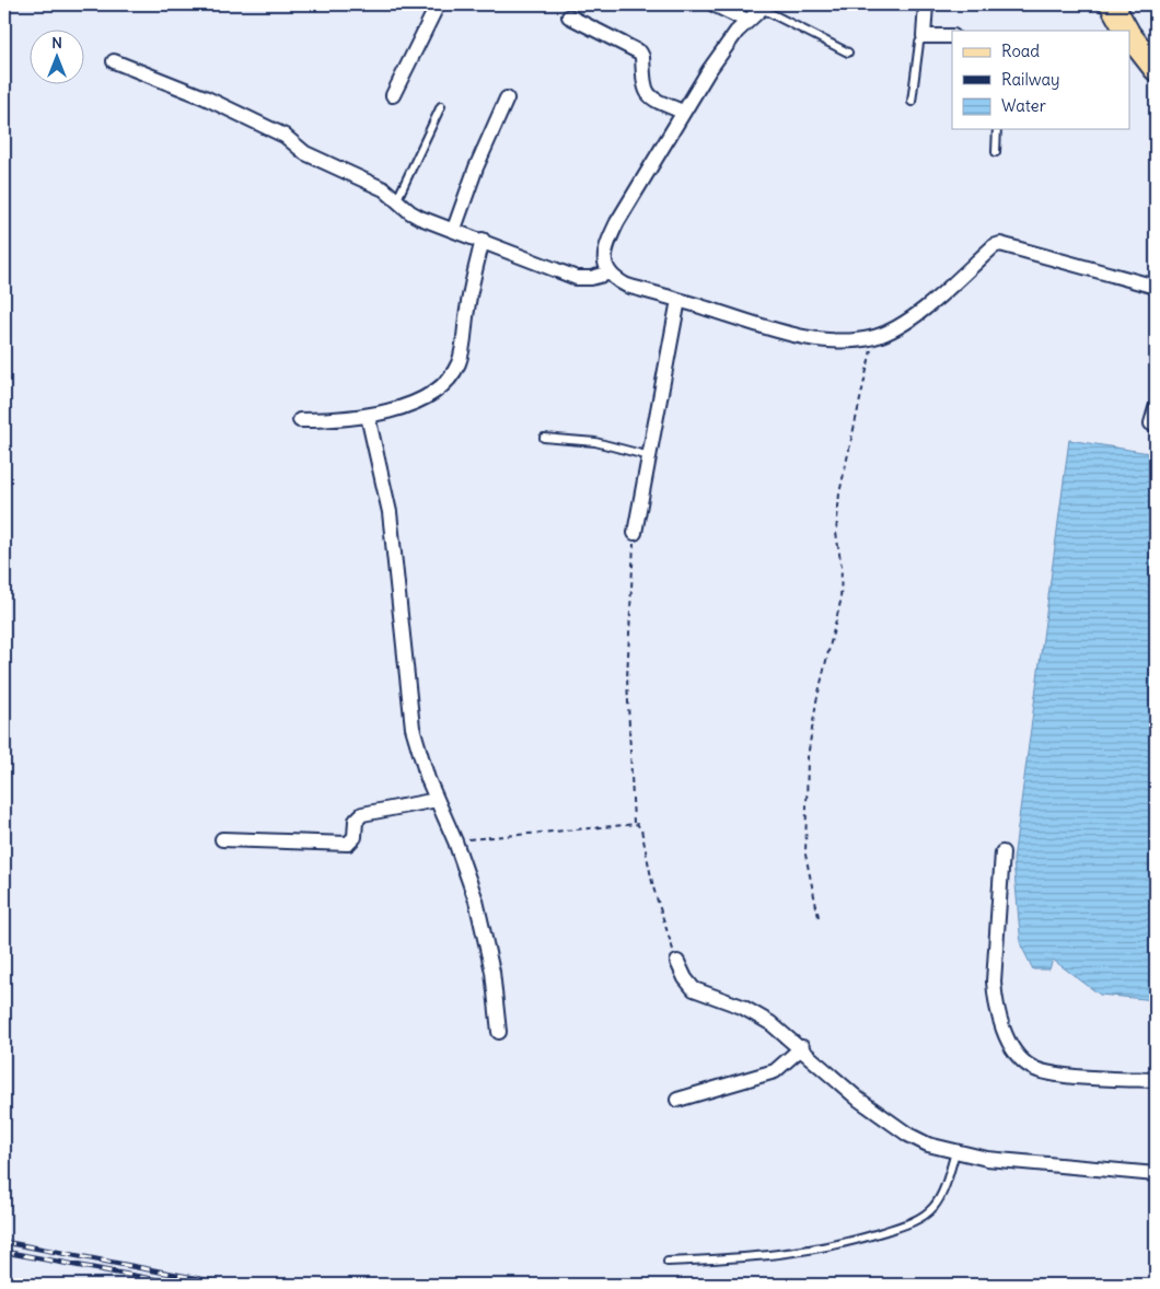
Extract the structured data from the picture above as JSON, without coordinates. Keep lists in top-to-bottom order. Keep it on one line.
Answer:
{"legend":["Road","Railway","Water"],"north":"top"}
